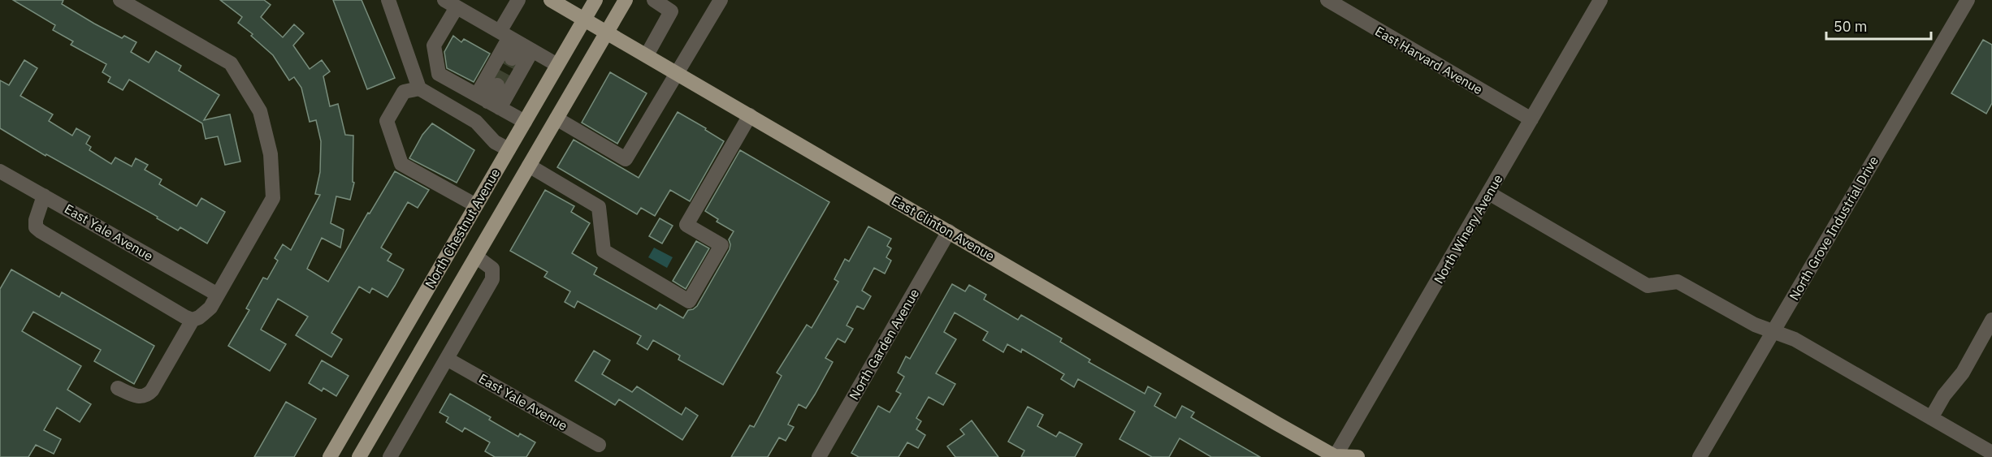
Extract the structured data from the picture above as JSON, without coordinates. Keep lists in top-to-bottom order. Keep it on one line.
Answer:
{"streets":{"main road":["North Chestnut Avenue","East Clinton Avenue"],"street":["East Harvard Avenue","North Grove Industrial Drive","North Winery Avenue","East Yale Avenue","North Garden Avenue"]},"crossings":[["East Harvard Avenue","North Winery Avenue"],["North Chestnut Avenue","East Clinton Avenue"],["North Chestnut Avenue","East Yale Avenue"],["East Clinton Avenue","North Winery Avenue"],["East Clinton Avenue","North Garden Avenue"]],"scale_bar":"50 m"}
